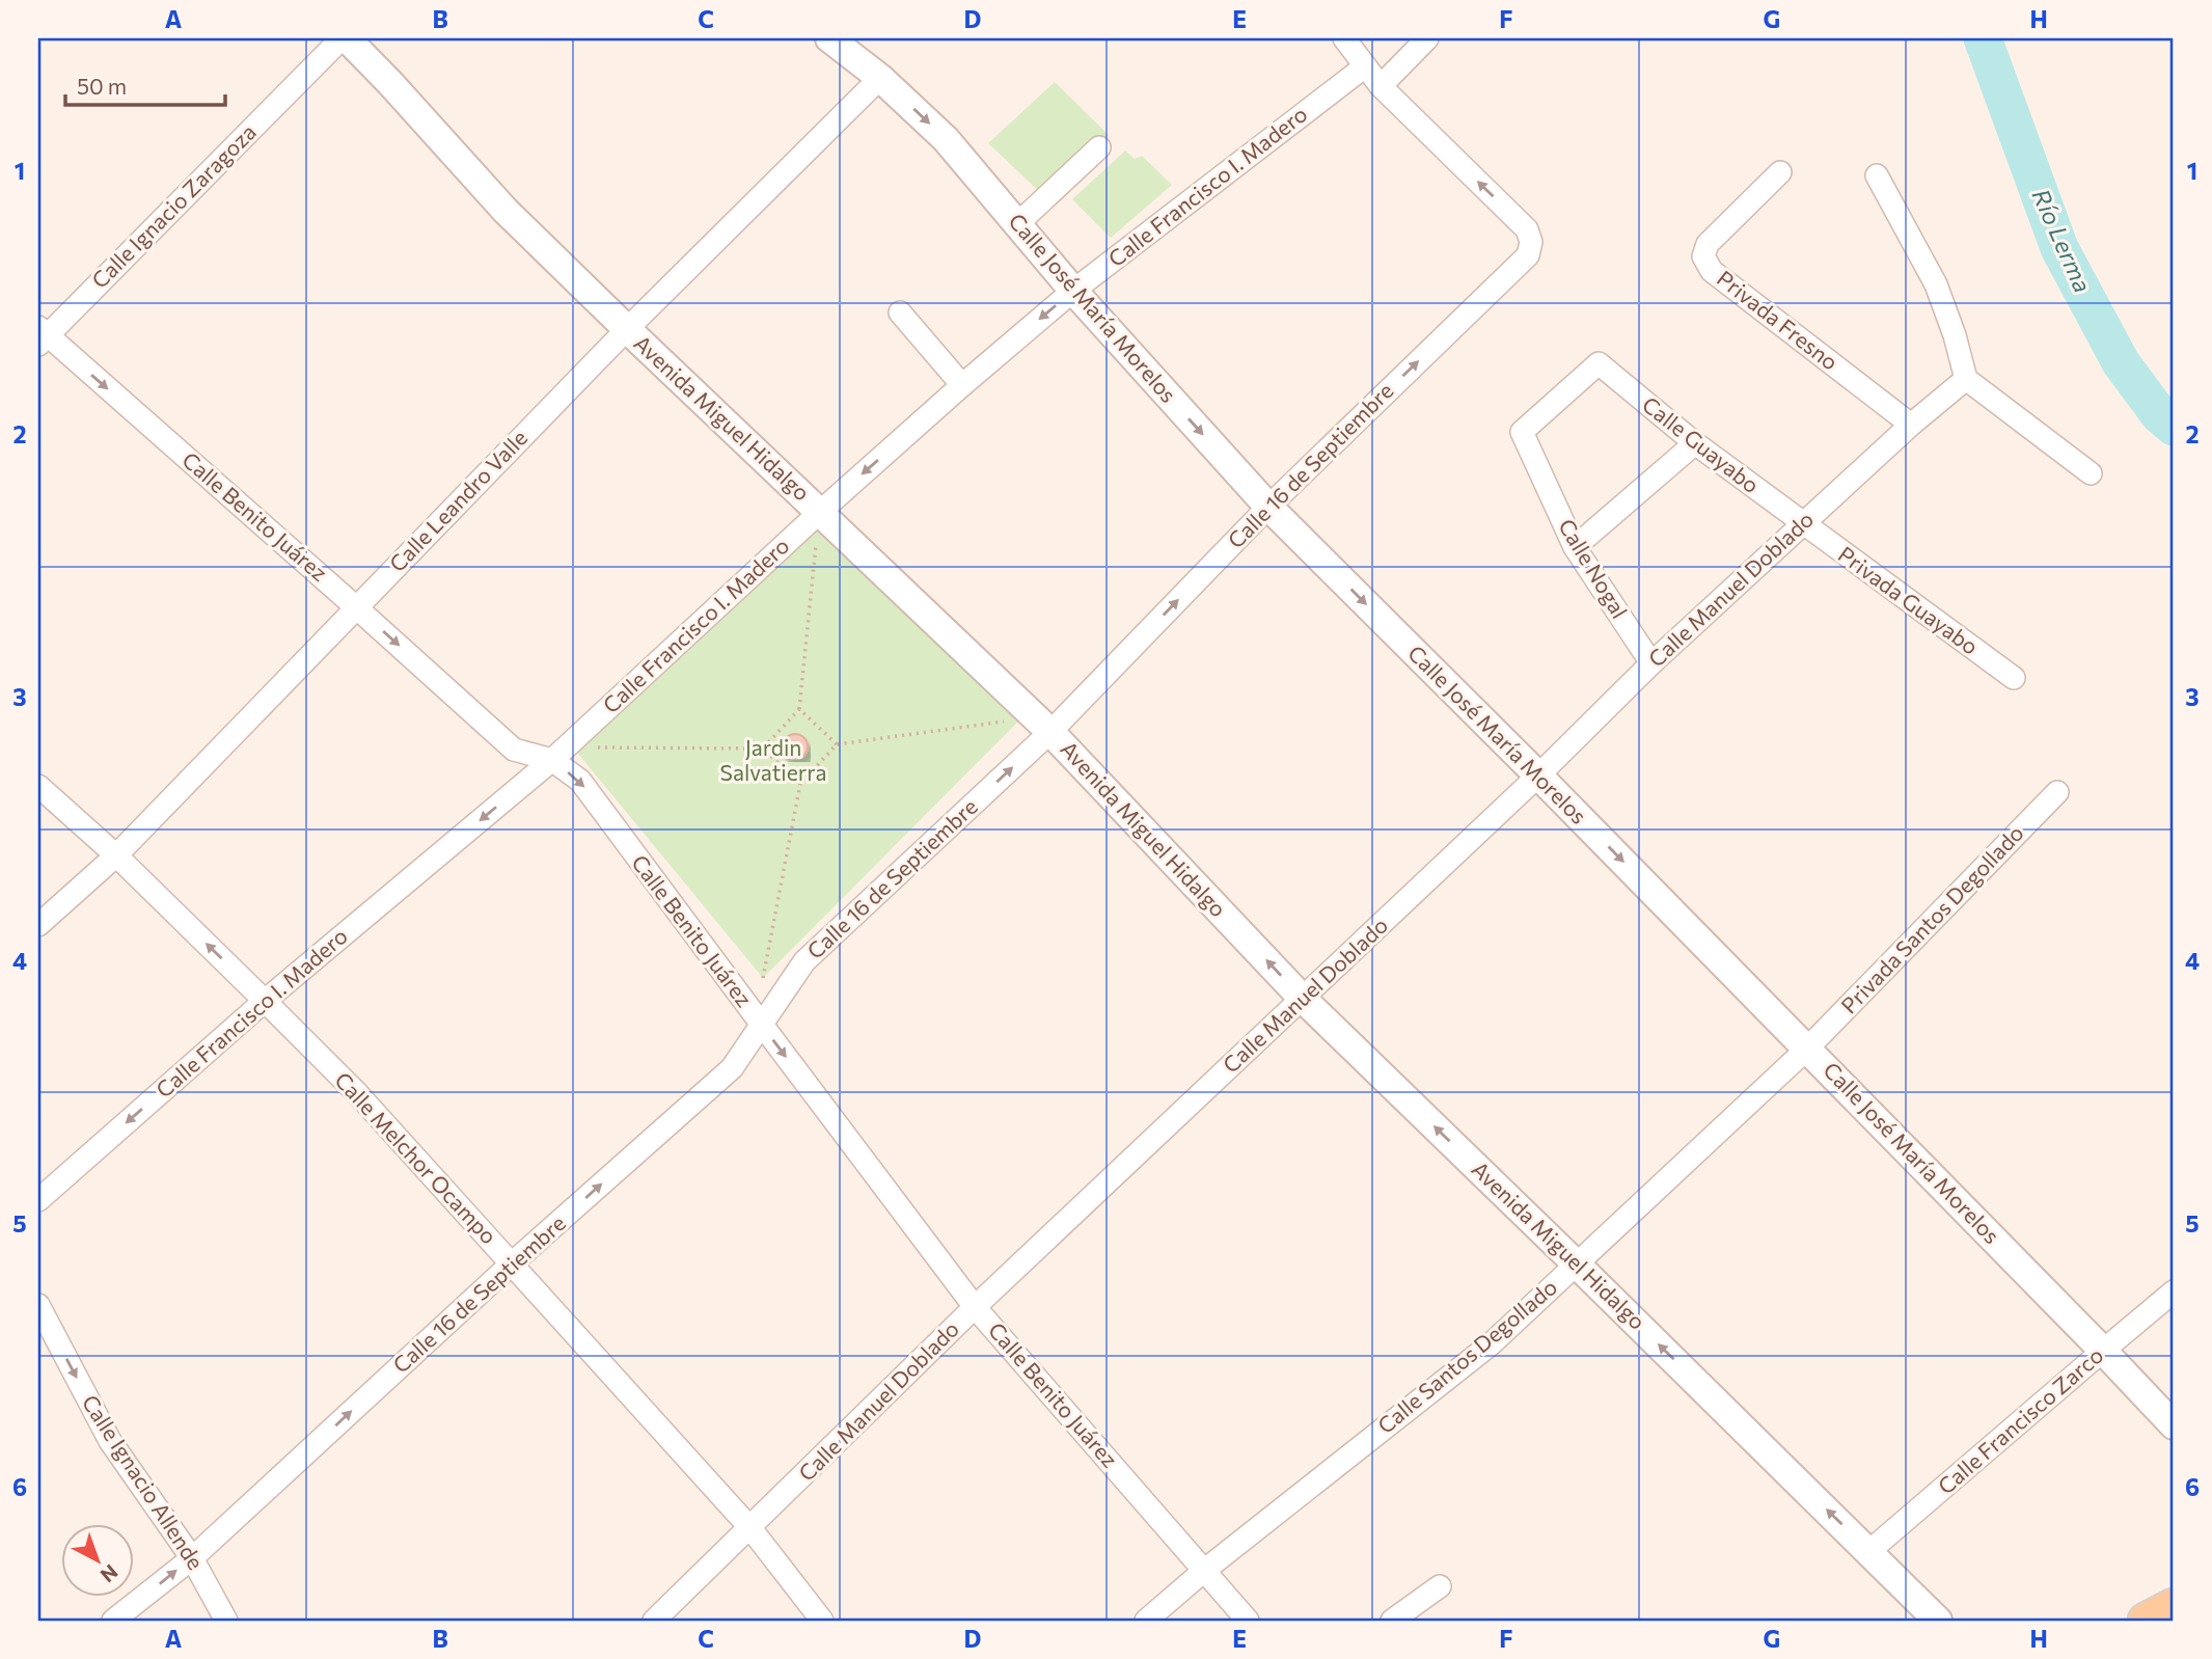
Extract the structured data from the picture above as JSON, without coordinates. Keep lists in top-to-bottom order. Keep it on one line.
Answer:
{"streets":{"street":["Calle Francisco I. Madero","Calle Ignacio Zaragoza","Calle José María Morelos","Privada Fresno","Avenida Miguel Hidalgo","Calle Guayabo","Calle 16 de Septiembre","Calle Leandro Valle","Calle Benito Juárez","Calle Nogal","Calle Manuel Doblado","Privada Guayabo","Privada Santos Degollado","Calle Melchor Ocampo","Calle Santos Degollado","Calle Francisco Zarco","Calle Ignacio Allende"]},"crossings":[["Calle Francisco I. Madero","Calle José María Morelos"],["Calle Francisco I. Madero","Avenida Miguel Hidalgo"],["Calle Francisco I. Madero","Calle Benito Juárez"],["Calle Francisco I. Madero","Calle Melchor Ocampo"],["Calle Ignacio Zaragoza","Avenida Miguel Hidalgo"],["Calle Ignacio Zaragoza","Calle Benito Juárez"],["Calle José María Morelos","Calle 16 de Septiembre"],["Calle José María Morelos","Calle Leandro Valle"],["Calle José María Morelos","Calle Manuel Doblado"],["Calle José María Morelos","Privada Santos Degollado"],["Calle José María Morelos","Calle Santos Degollado"],["Calle José María Morelos","Calle Francisco Zarco"],["Privada Fresno","Calle Manuel Doblado"],["Avenida Miguel Hidalgo","Calle 16 de Septiembre"],["Avenida Miguel Hidalgo","Calle Leandro Valle"],["Avenida Miguel Hidalgo","Calle Manuel Doblado"],["Avenida Miguel Hidalgo","Calle Santos Degollado"],["Avenida Miguel Hidalgo","Calle Francisco Zarco"],["Calle Guayabo","Calle Nogal"],["Calle Guayabo","Calle Manuel Doblado"],["Calle Guayabo","Privada Guayabo"],["Calle 16 de Septiembre","Calle Benito Juárez"],["Calle 16 de Septiembre","Calle Melchor Ocampo"],["Calle 16 de Septiembre","Calle Ignacio Allende"],["Calle Leandro Valle","Calle Benito Juárez"],["Calle Leandro Valle","Calle Melchor Ocampo"],["Calle Benito Juárez","Calle Manuel Doblado"],["Calle Benito Juárez","Calle Santos Degollado"],["Calle Nogal","Calle Manuel Doblado"],["Calle Manuel Doblado","Privada Guayabo"],["Calle Manuel Doblado","Calle Melchor Ocampo"],["Privada Santos Degollado","Calle Santos Degollado"]],"one_way":["Calle Francisco I. Madero","Calle José María Morelos","Avenida Miguel Hidalgo","Calle 16 de Septiembre","Calle Benito Juárez","Calle Ignacio Allende"],"water":["Río Lerma"],"parks":["Jardin Salvatierra"],"scale_bar":"50 m","north":"bottom right","grid":{"columns":["A","B","C","D","E","F","G","H"],"rows":["1","2","3","4","5","6"]}}
